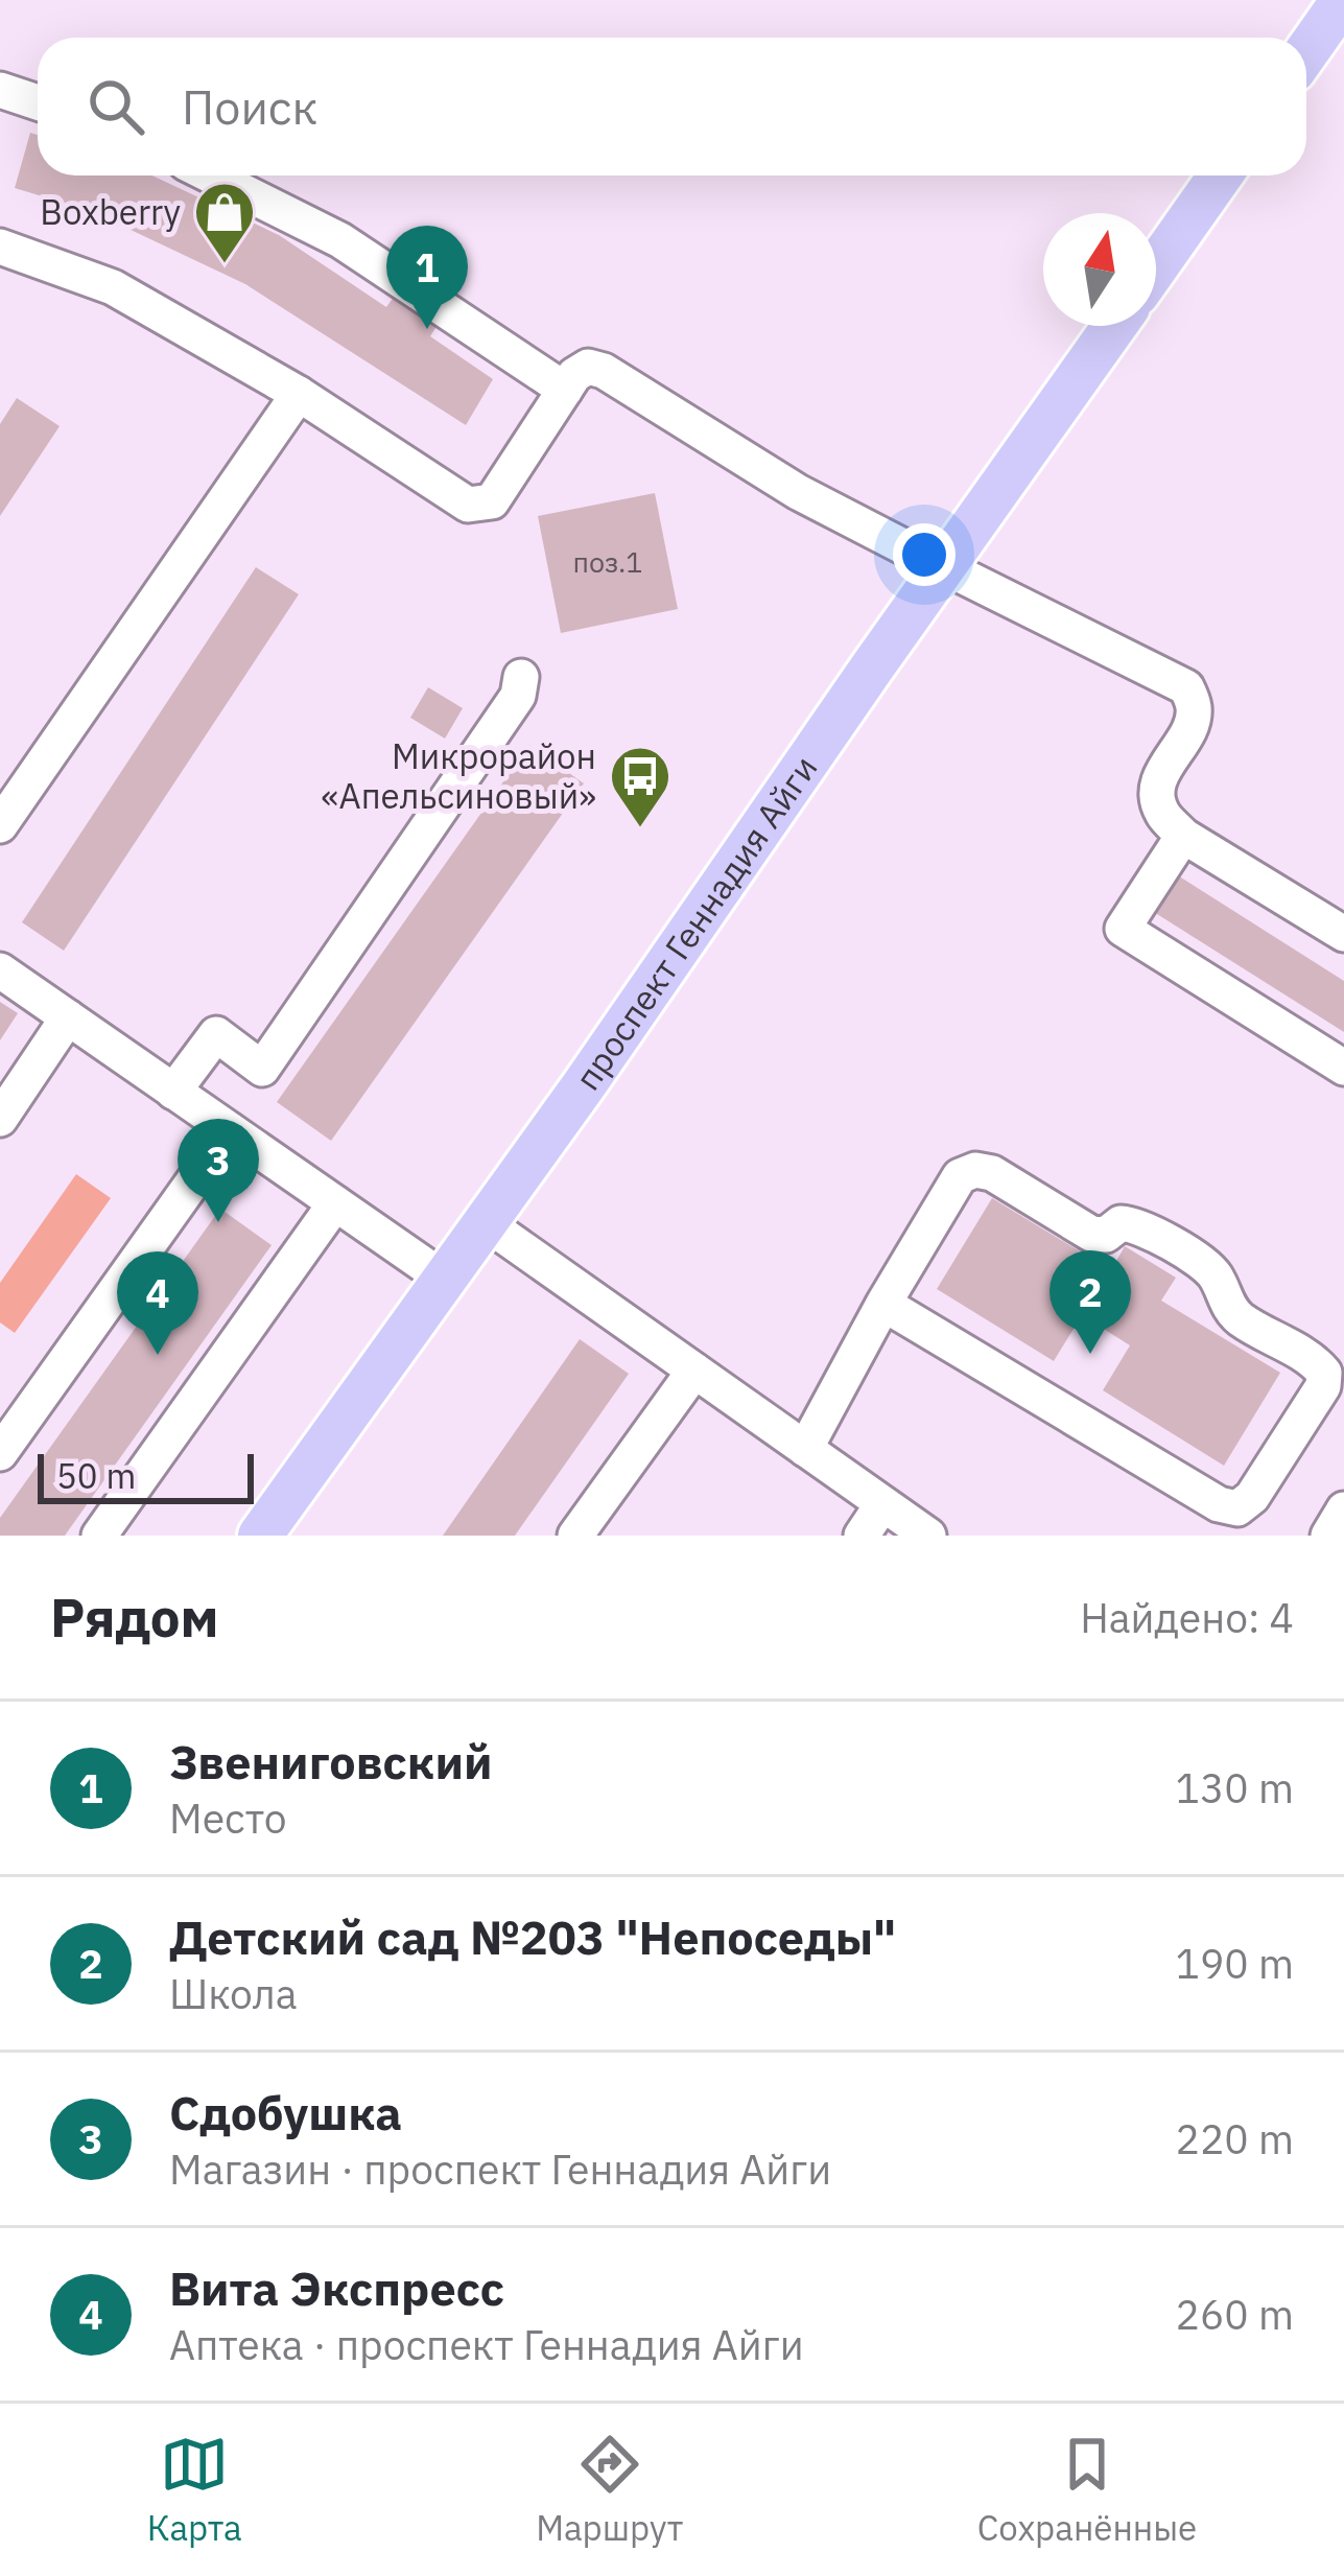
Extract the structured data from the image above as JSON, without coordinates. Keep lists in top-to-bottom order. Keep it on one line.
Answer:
{"streets":{"main road":["проспект Геннадия Айги"]},"places":{"shop":["Boxberry"],"bus stop":["Микрорайон «Апельсиновый»"]},"house_numbers":["поз.1"],"scale_bar":"50 m","north":"top","page":{"search":"Поиск","pins":["1","3","2","4"],"scale":"50 m","heading":["Рядом","Найдено: 4"],"list":[{"mark":"1","name":"Звениговский","note":"Место","value":"130 m"},{"mark":"2","name":"Детский сад №203 \"Непоседы\"","note":"Школа","value":"190 m"},{"mark":"3","name":"Сдобушка","note":"Магазин · проспект Геннадия Айги","value":"220 m"},{"mark":"4","name":"Вита Экспресс","note":"Аптека · проспект Геннадия Айги","value":"260 m"}],"nav":["Карта","Маршрут","Сохранённые"]}}
